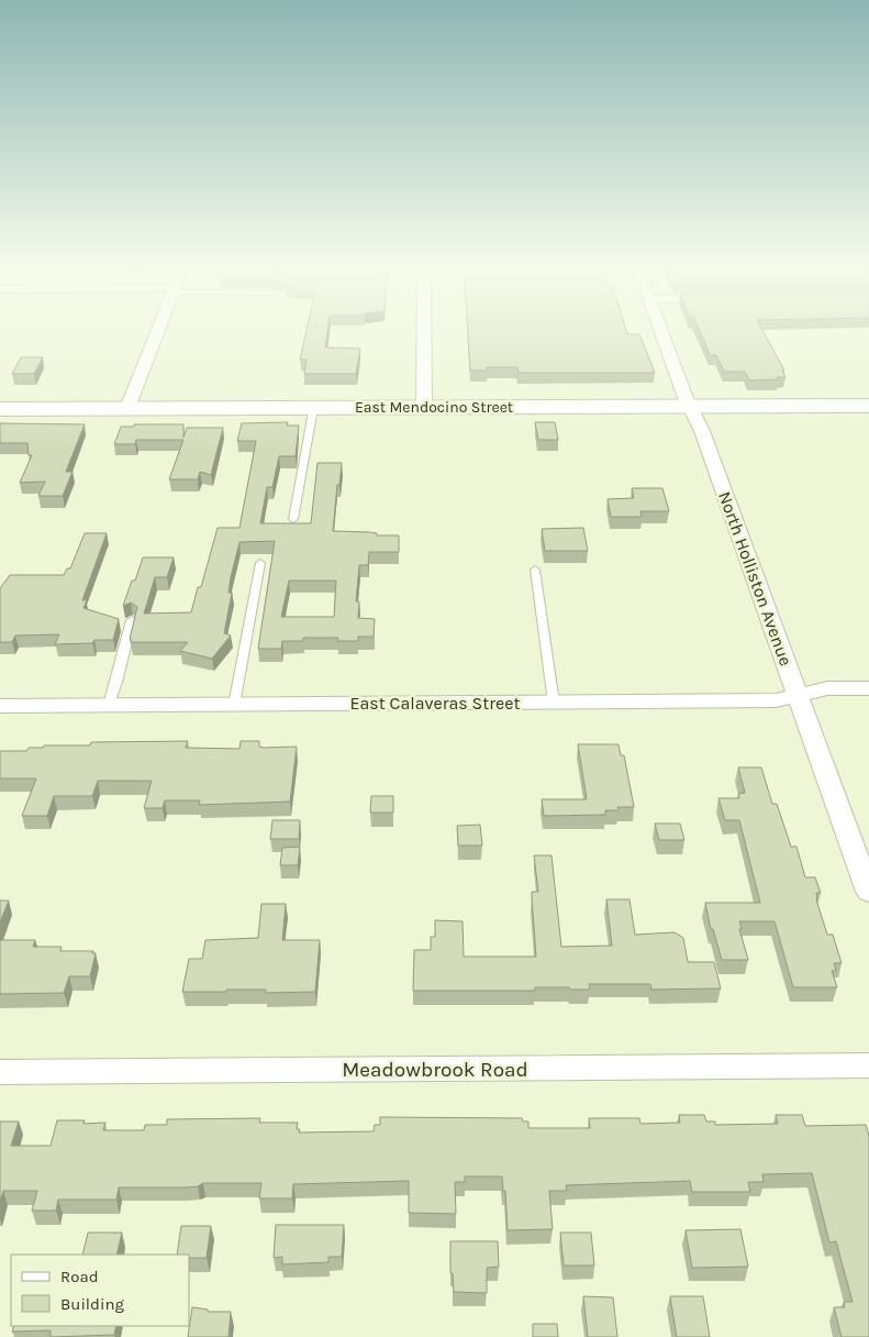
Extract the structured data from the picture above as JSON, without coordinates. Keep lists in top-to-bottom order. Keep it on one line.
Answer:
{"streets":{"street":["East Mendocino Street","North Holliston Avenue","East Calaveras Street","Meadowbrook Road"]},"crossings":[["East Mendocino Street","North Holliston Avenue"],["North Holliston Avenue","East Calaveras Street"]],"legend":["Road","Building"]}
